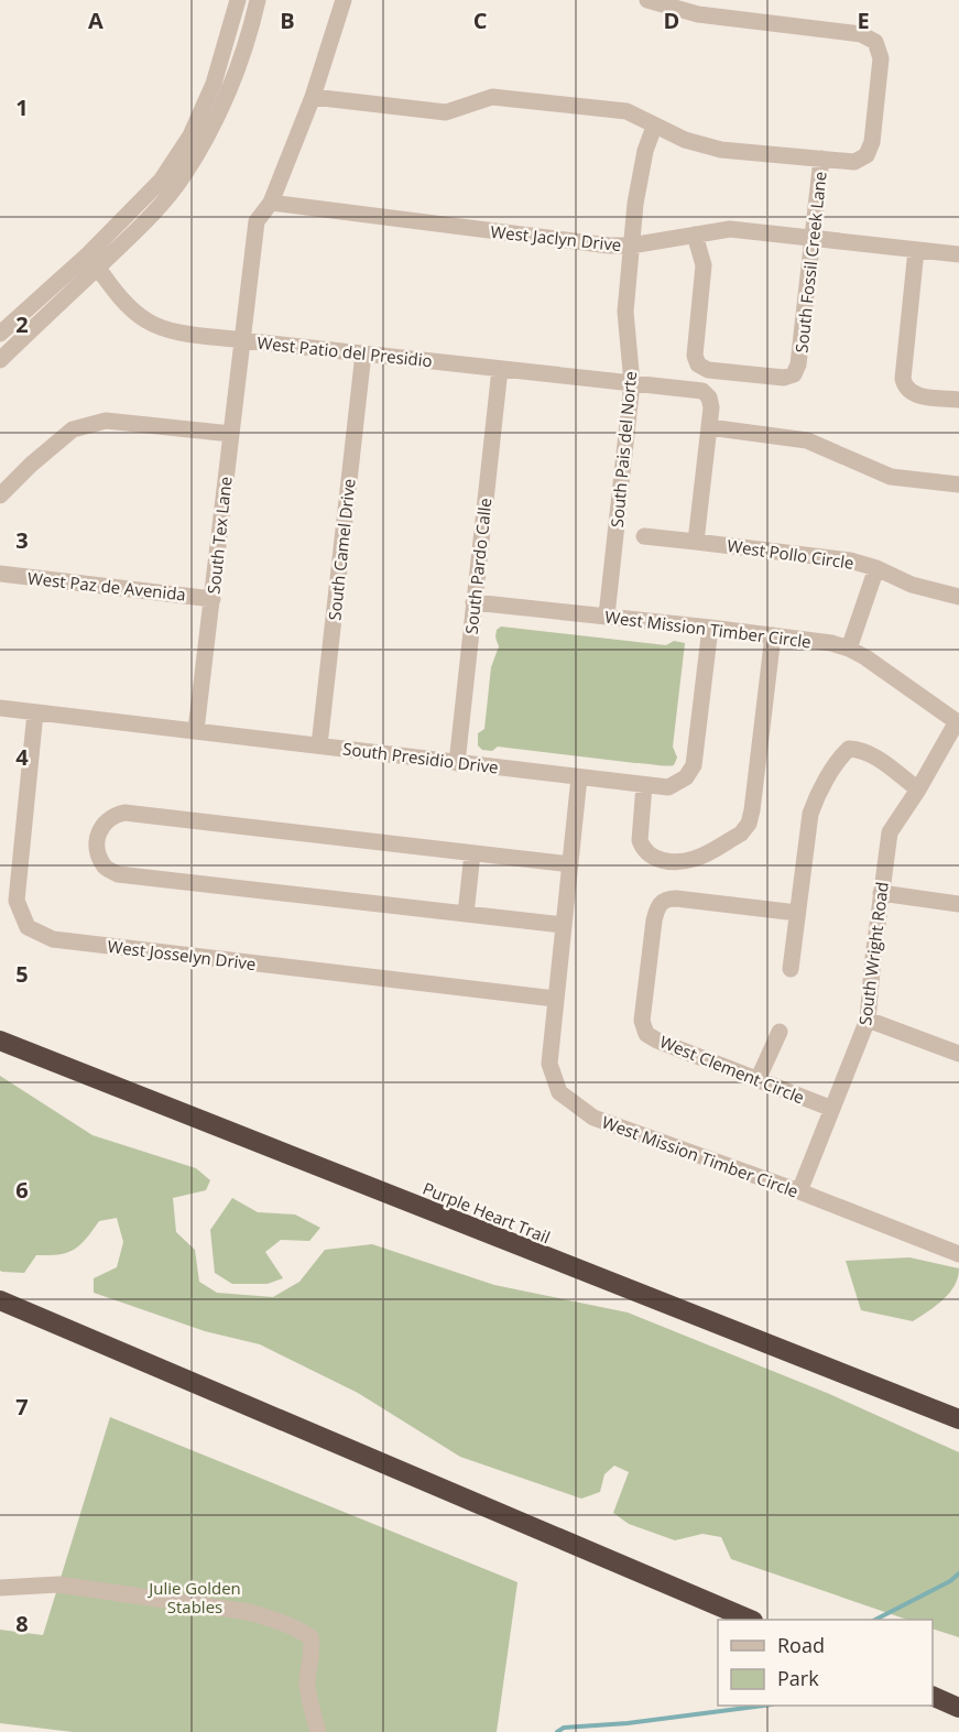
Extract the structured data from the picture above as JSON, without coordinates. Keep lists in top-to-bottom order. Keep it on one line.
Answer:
{"streets":{"highway":["Purple Heart Trail"],"street":["West Jaclyn Drive","South Fossil Creek Lane","West Patio del Presidio","South Pais del Norte","South Tex Lane","South Camel Drive","West Pollo Circle","South Pardo Calle","West Paz de Avenida","West Mission Timber Circle","South Presidio Drive","South Wright Road","West Josselyn Drive","West Clement Circle"]},"crossings":[["West Jaclyn Drive","South Fossil Creek Lane"],["West Jaclyn Drive","South Pais del Norte"],["West Jaclyn Drive","South Tex Lane"],["West Patio del Presidio","South Pais del Norte"],["West Patio del Presidio","South Tex Lane"],["West Patio del Presidio","South Camel Drive"],["West Patio del Presidio","South Pardo Calle"],["South Pais del Norte","West Mission Timber Circle"],["South Tex Lane","West Paz de Avenida"],["South Tex Lane","South Presidio Drive"],["South Camel Drive","South Presidio Drive"],["South Pardo Calle","West Mission Timber Circle"],["South Pardo Calle","South Presidio Drive"],["West Mission Timber Circle","South Presidio Drive"],["West Mission Timber Circle","South Wright Road"],["West Mission Timber Circle","West Josselyn Drive"],["South Presidio Drive","West Josselyn Drive"],["South Wright Road","West Clement Circle"]],"parks":["Julie Golden Stables"],"legend":["Road","Park"],"grid":{"columns":["A","B","C","D","E"],"rows":["1","2","3","4","5","6","7","8"]}}
